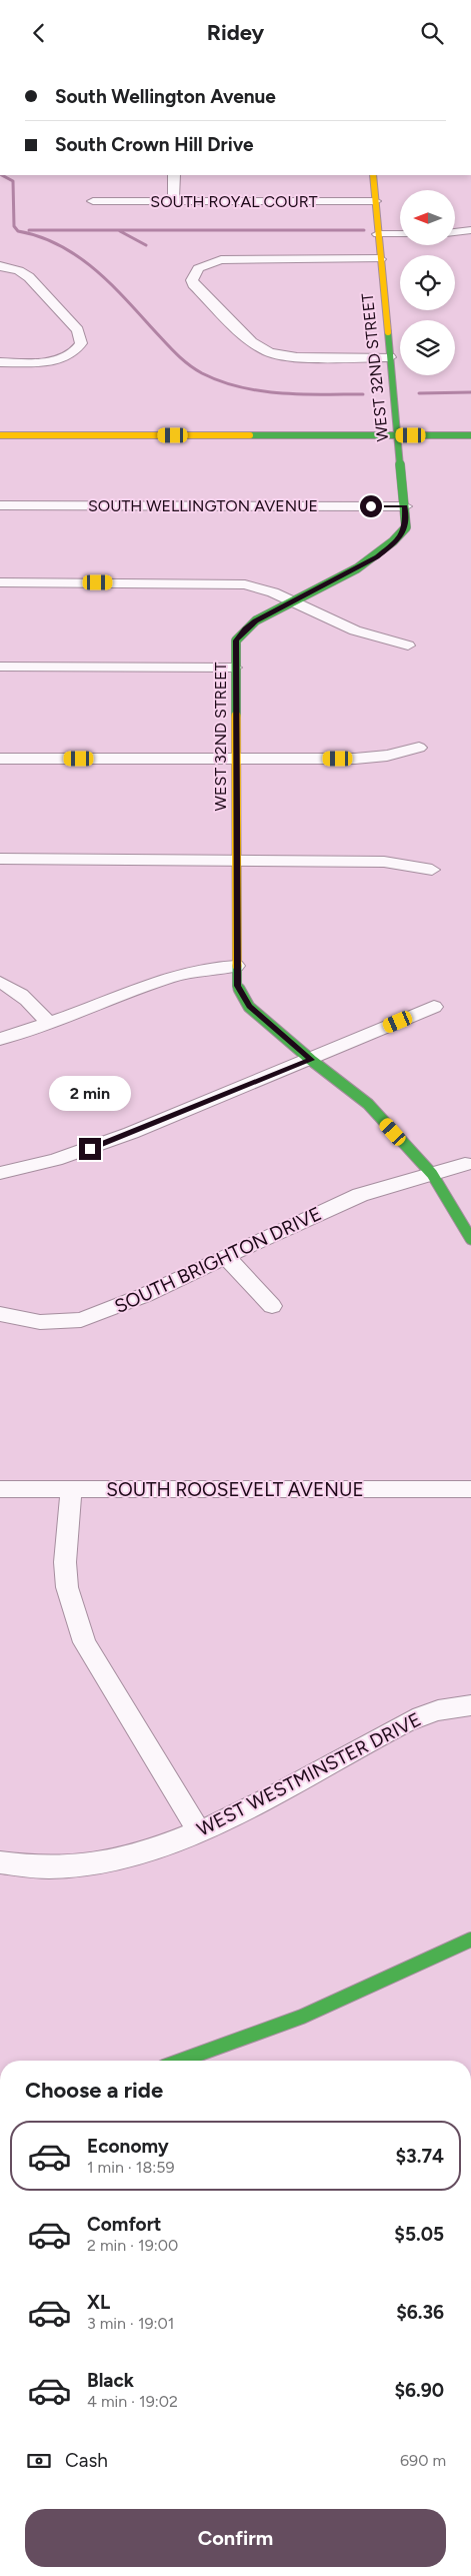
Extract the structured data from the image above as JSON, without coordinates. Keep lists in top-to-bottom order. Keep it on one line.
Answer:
{"streets":{"street":["SOUTH ROYAL COURT","WEST 32ND STREET","SOUTH WELLINGTON AVENUE","SOUTH BRIGHTON DRIVE","SOUTH ROOSEVELT AVENUE","WEST WESTMINSTER DRIVE"]},"crossings":[["SOUTH ROYAL COURT","WEST 32ND STREET"],["WEST 32ND STREET","SOUTH WELLINGTON AVENUE"],["WEST 32ND STREET","SOUTH BRIGHTON DRIVE"]],"north":"left","page":{"header":"Ridey","banner":["South Wellington Avenue","South Crown Hill Drive"],"bubble":"2 min","heading":"Choose a ride","list":[{"name":"Economy","note":"1 min · 18:59","value":"$3.74"},{"name":"Comfort","note":"2 min · 19:00","value":"$5.05"},{"name":"XL","note":"3 min · 19:01","value":"$6.36"},{"name":"Black","note":"4 min · 19:02","value":"$6.90"}],"pay":["Cash","690 m"],"buttons":"Confirm"}}
